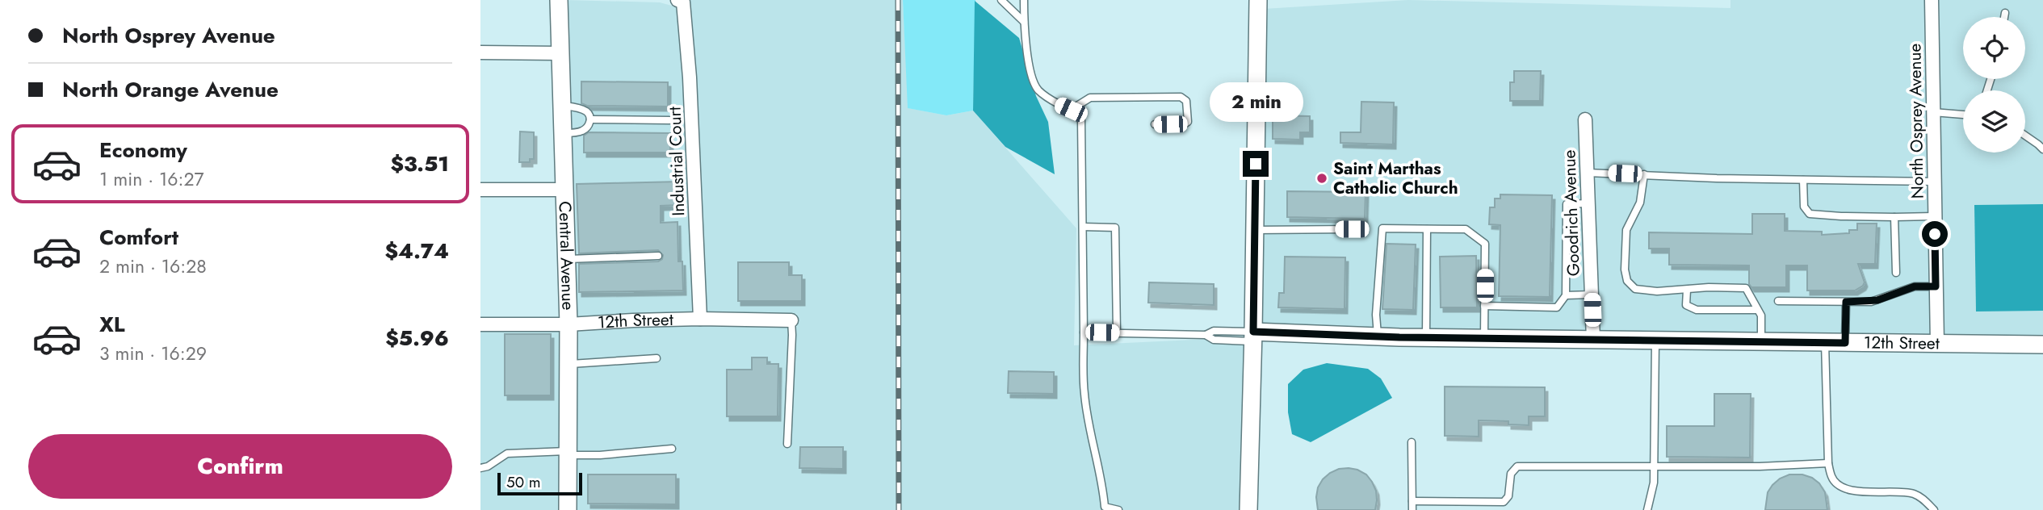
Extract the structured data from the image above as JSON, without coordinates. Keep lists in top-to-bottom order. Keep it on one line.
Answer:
{"streets":{"street":["North Osprey Avenue","Industrial Court","Goodrich Avenue","Central Avenue","12th Street"]},"crossings":[["North Osprey Avenue","12th Street"],["Industrial Court","12th Street"],["Goodrich Avenue","12th Street"],["Central Avenue","12th Street"]],"places":["Saint Marthas Catholic Church"],"scale_bar":"50 m","page":{"banner":["North Osprey Avenue","North Orange Avenue"],"bubble":"2 min","list":[{"name":"Economy","note":"1 min · 16:27","value":"$3.51"},{"name":"Comfort","note":"2 min · 16:28","value":"$4.74"},{"name":"XL","note":"3 min · 16:29","value":"$5.96"}],"buttons":"Confirm","scale":"50 m"}}
